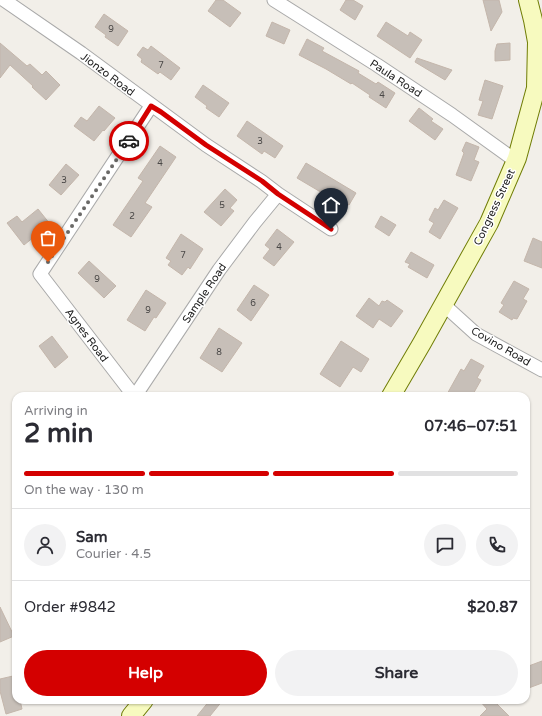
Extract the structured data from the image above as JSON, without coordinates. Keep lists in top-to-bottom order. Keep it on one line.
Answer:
{"streets":{"main road":["Congress Street"],"street":["Jionzo Road","Paula Road","Sample Road","Agnes Road","Covino Road"]},"crossings":[["Jionzo Road","Sample Road"],["Jionzo Road","Agnes Road"],["Paula Road","Congress Street"],["Congress Street","Covino Road"]],"house_numbers":["9","7","4","3","4","3","5","2","4","7","9","6","9","8"],"page":{"heading":["2 min","Arriving in","07:46–07:51"],"panel":["Sam","Courier · 4.5","Order #9842","$20.87"],"bar":"On the way · 130 m","buttons":["Help","Share"]}}
